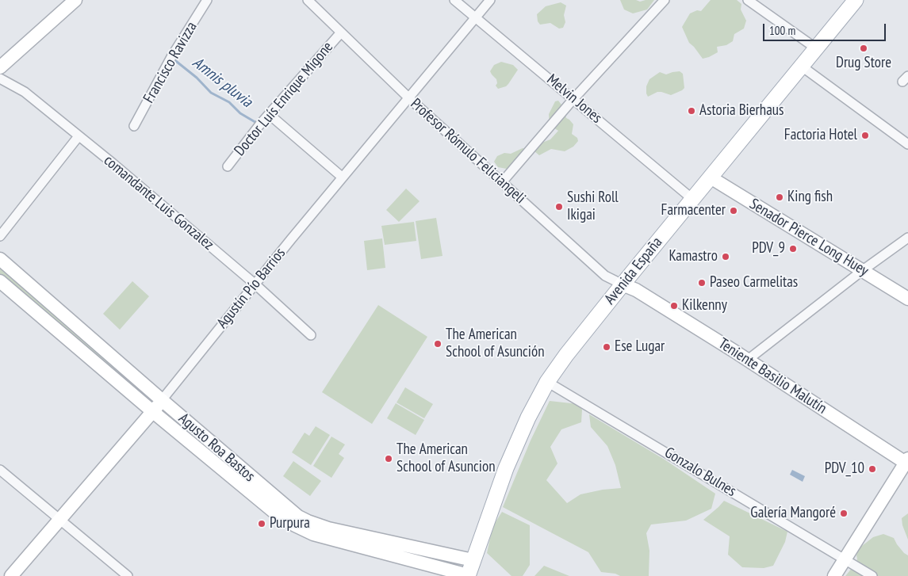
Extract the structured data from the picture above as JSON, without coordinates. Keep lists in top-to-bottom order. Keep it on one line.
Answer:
{"streets":{"main road":["Avenida España"],"street":["Francisco Ravizza","Doctor Luís Enrique Migone","Melvin Jones","Profesor Rómulo Feliciangeli","comandante Luis Gonzalez","Senador Pierce Long Huey","Agustín Pío Barrios","Teniente Basilio Malutín","Agusto Roa Bastos","Gonzalo Bulnes"]},"crossings":[["Doctor Luís Enrique Migone","Profesor Rómulo Feliciangeli"],["Melvin Jones","Avenida España"],["Melvin Jones","Agustín Pío Barrios"],["Profesor Rómulo Feliciangeli","Avenida España"],["Profesor Rómulo Feliciangeli","Agustín Pío Barrios"],["Profesor Rómulo Feliciangeli","Teniente Basilio Malutín"],["comandante Luis Gonzalez","Agustín Pío Barrios"],["Senador Pierce Long Huey","Avenida España"],["Avenida España","Teniente Basilio Malutín"],["Avenida España","Agusto Roa Bastos"],["Avenida España","Gonzalo Bulnes"],["Agustín Pío Barrios","Agusto Roa Bastos"]],"water":["Amnis pluvia"],"places":["Drug Store","Astoria Bierhaus","Factoria Hotel","King fish","Sushi Roll Ikigai","Farmacenter","PDV_9","Kamastro","Paseo Carmelitas","Kilkenny","The American School of Asunción","Ese Lugar","The American School of Asuncion","PDV_10","Galería Mangoré","Purpura"],"scale_bar":"100 m"}
